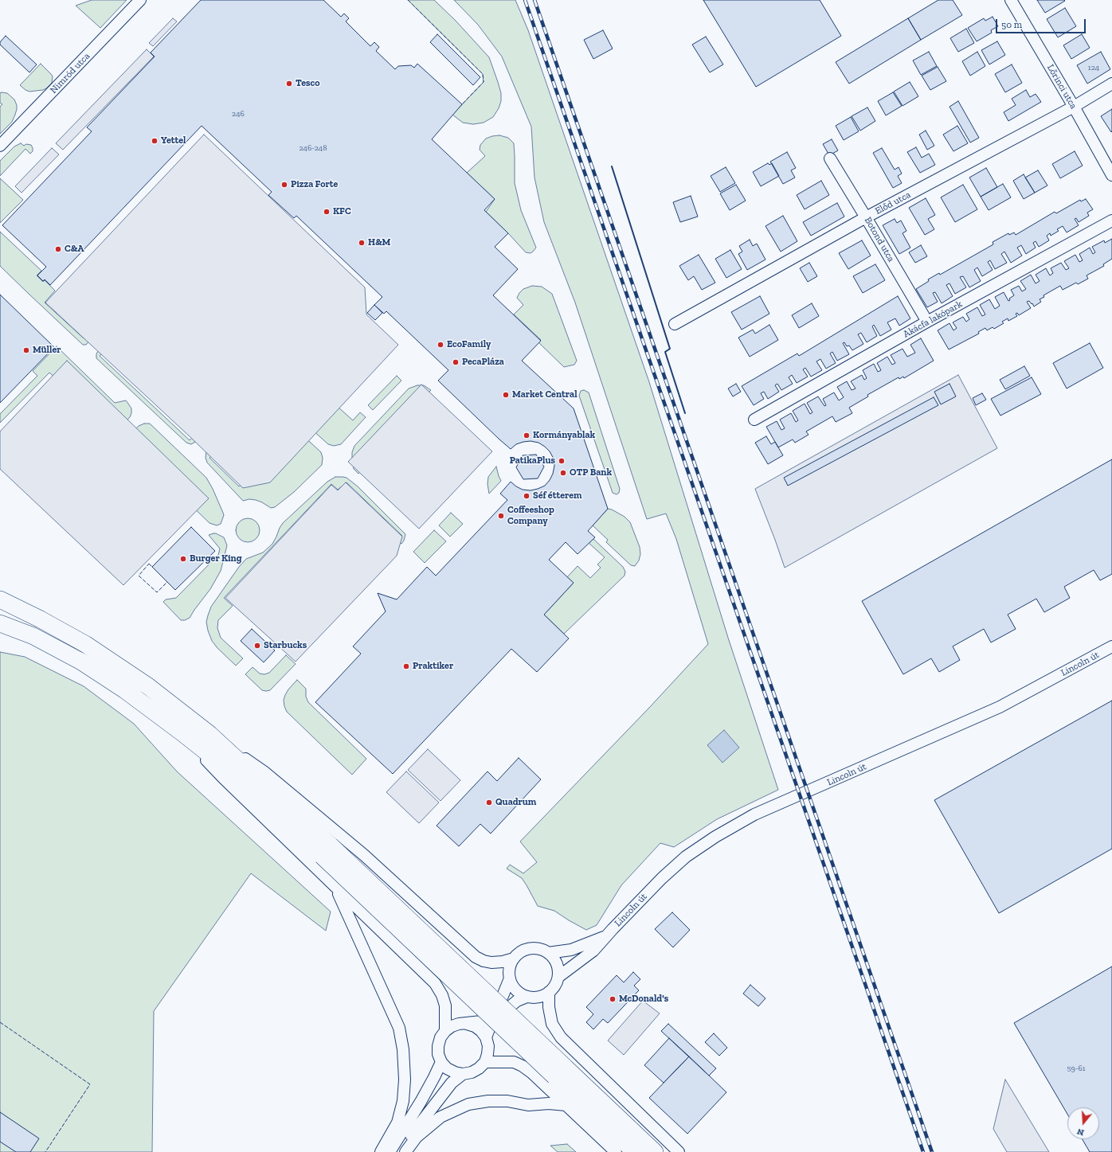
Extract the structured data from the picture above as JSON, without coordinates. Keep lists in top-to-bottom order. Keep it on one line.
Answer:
{"streets":{"street":["Nimród utca","Lőrinci utca","Előd utca","Botond utca","Akácfa lakópark","Lincoln út"]},"crossings":[["Lőrinci utca","Előd utca"],["Előd utca","Botond utca"],["Botond utca","Akácfa lakópark"]],"places":["Tesco","Yettel","Pizza Forte","KFC","H&M","C&A","EcoFamily","Müller","PecaPláza","Market Central","Kormányablak","PatikaPlus","OTP Bank","Séf étterem","Coffeeshop Company","Burger King","Starbucks","Praktiker","Quadrum","McDonald's"],"house_numbers":["124","246","246-248","59-61"],"scale_bar":"50 m","north":"bottom"}
